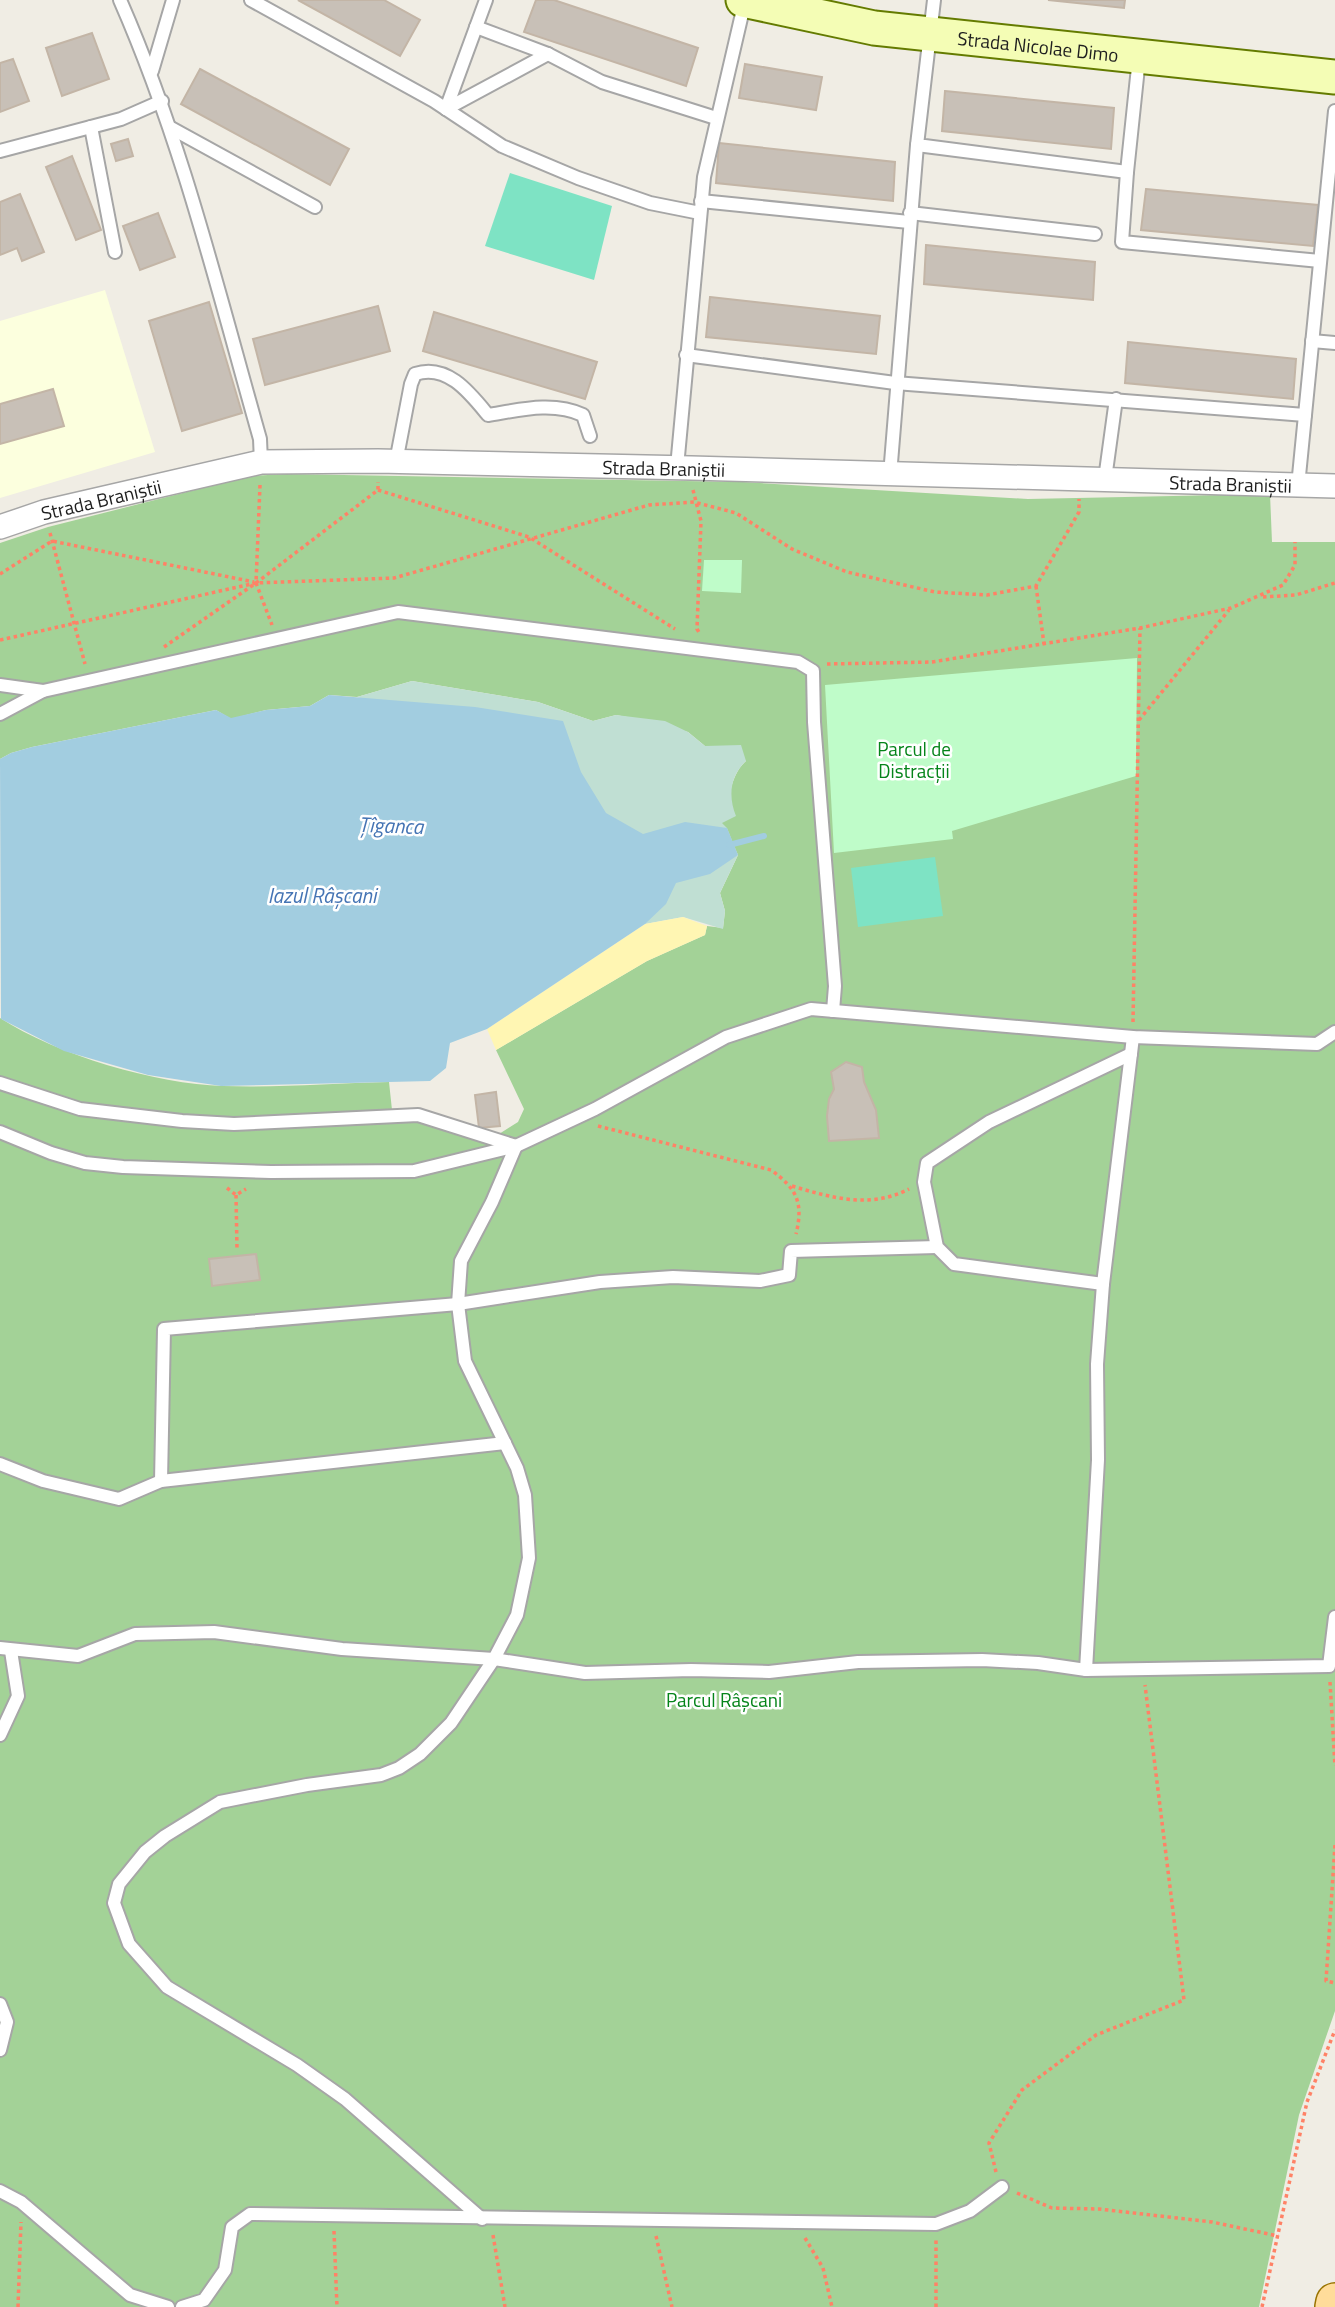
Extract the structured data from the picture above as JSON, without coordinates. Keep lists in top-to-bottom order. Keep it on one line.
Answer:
{"streets":{"main road":["Strada Nicolae Dimo"],"street":["Strada Braniștii"]},"water":["Țîganca","Iazul Râșcani"],"parks":["Parcul de Distracții","Parcul Râșcani"]}
